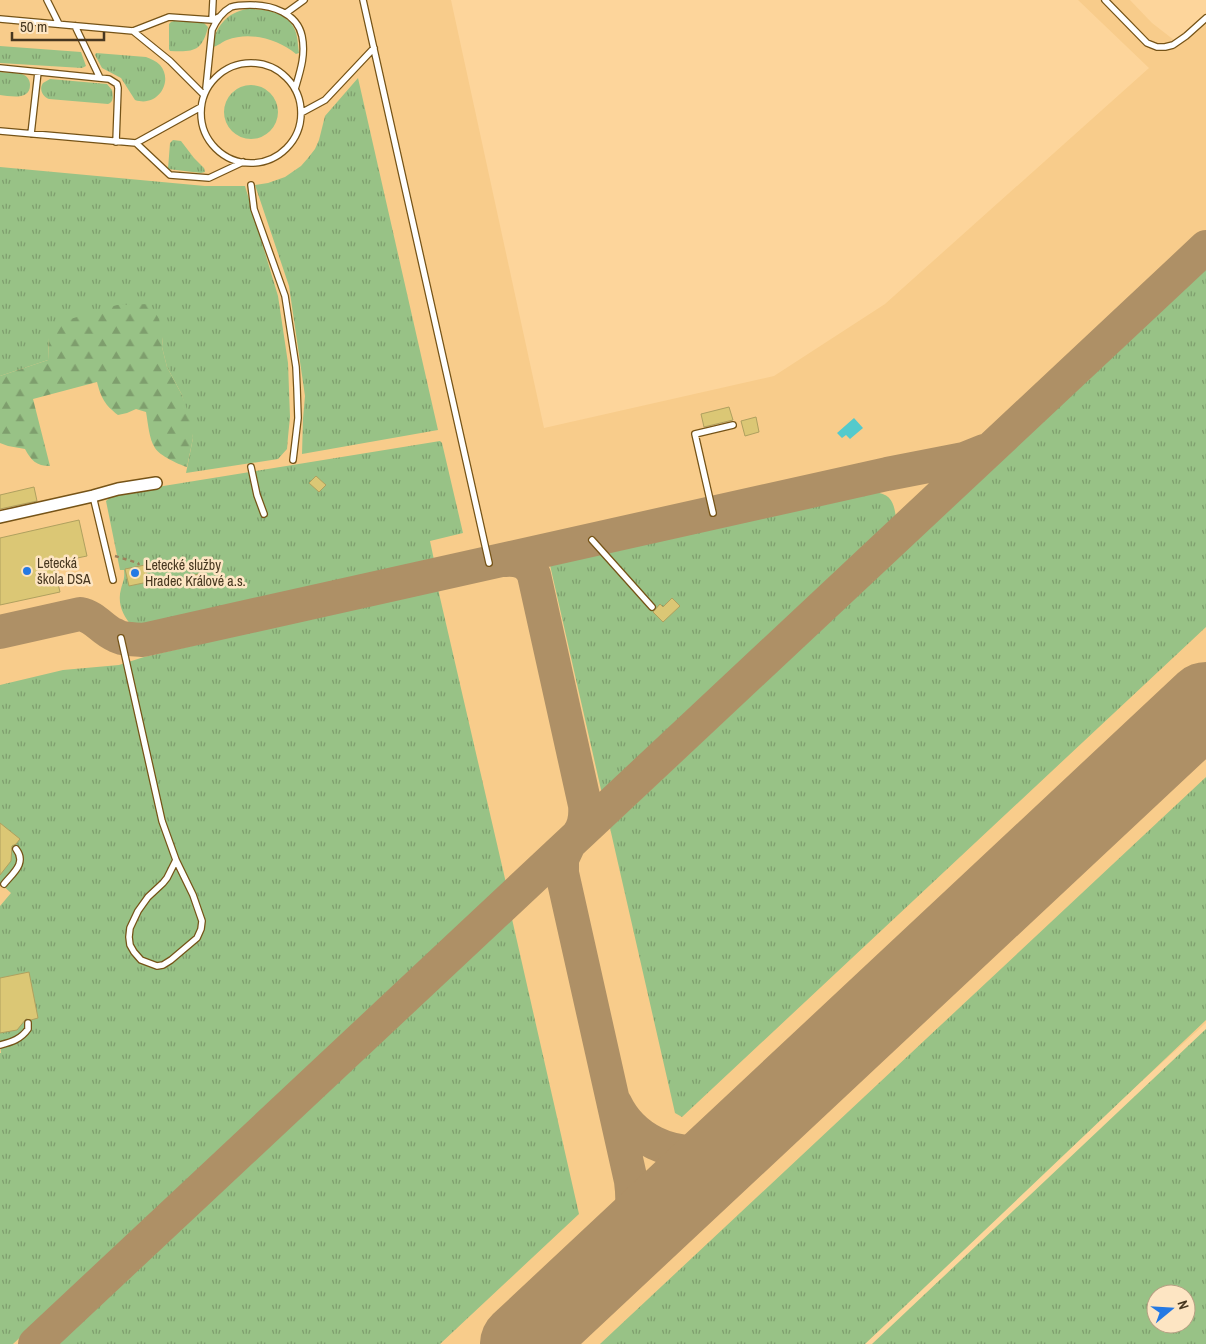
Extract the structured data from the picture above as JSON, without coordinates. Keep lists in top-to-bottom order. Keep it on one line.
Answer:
{"places":["Letecká škola DSA","Letecké služby Hradec Králové a.s."],"scale_bar":"50 m","north":"right"}
